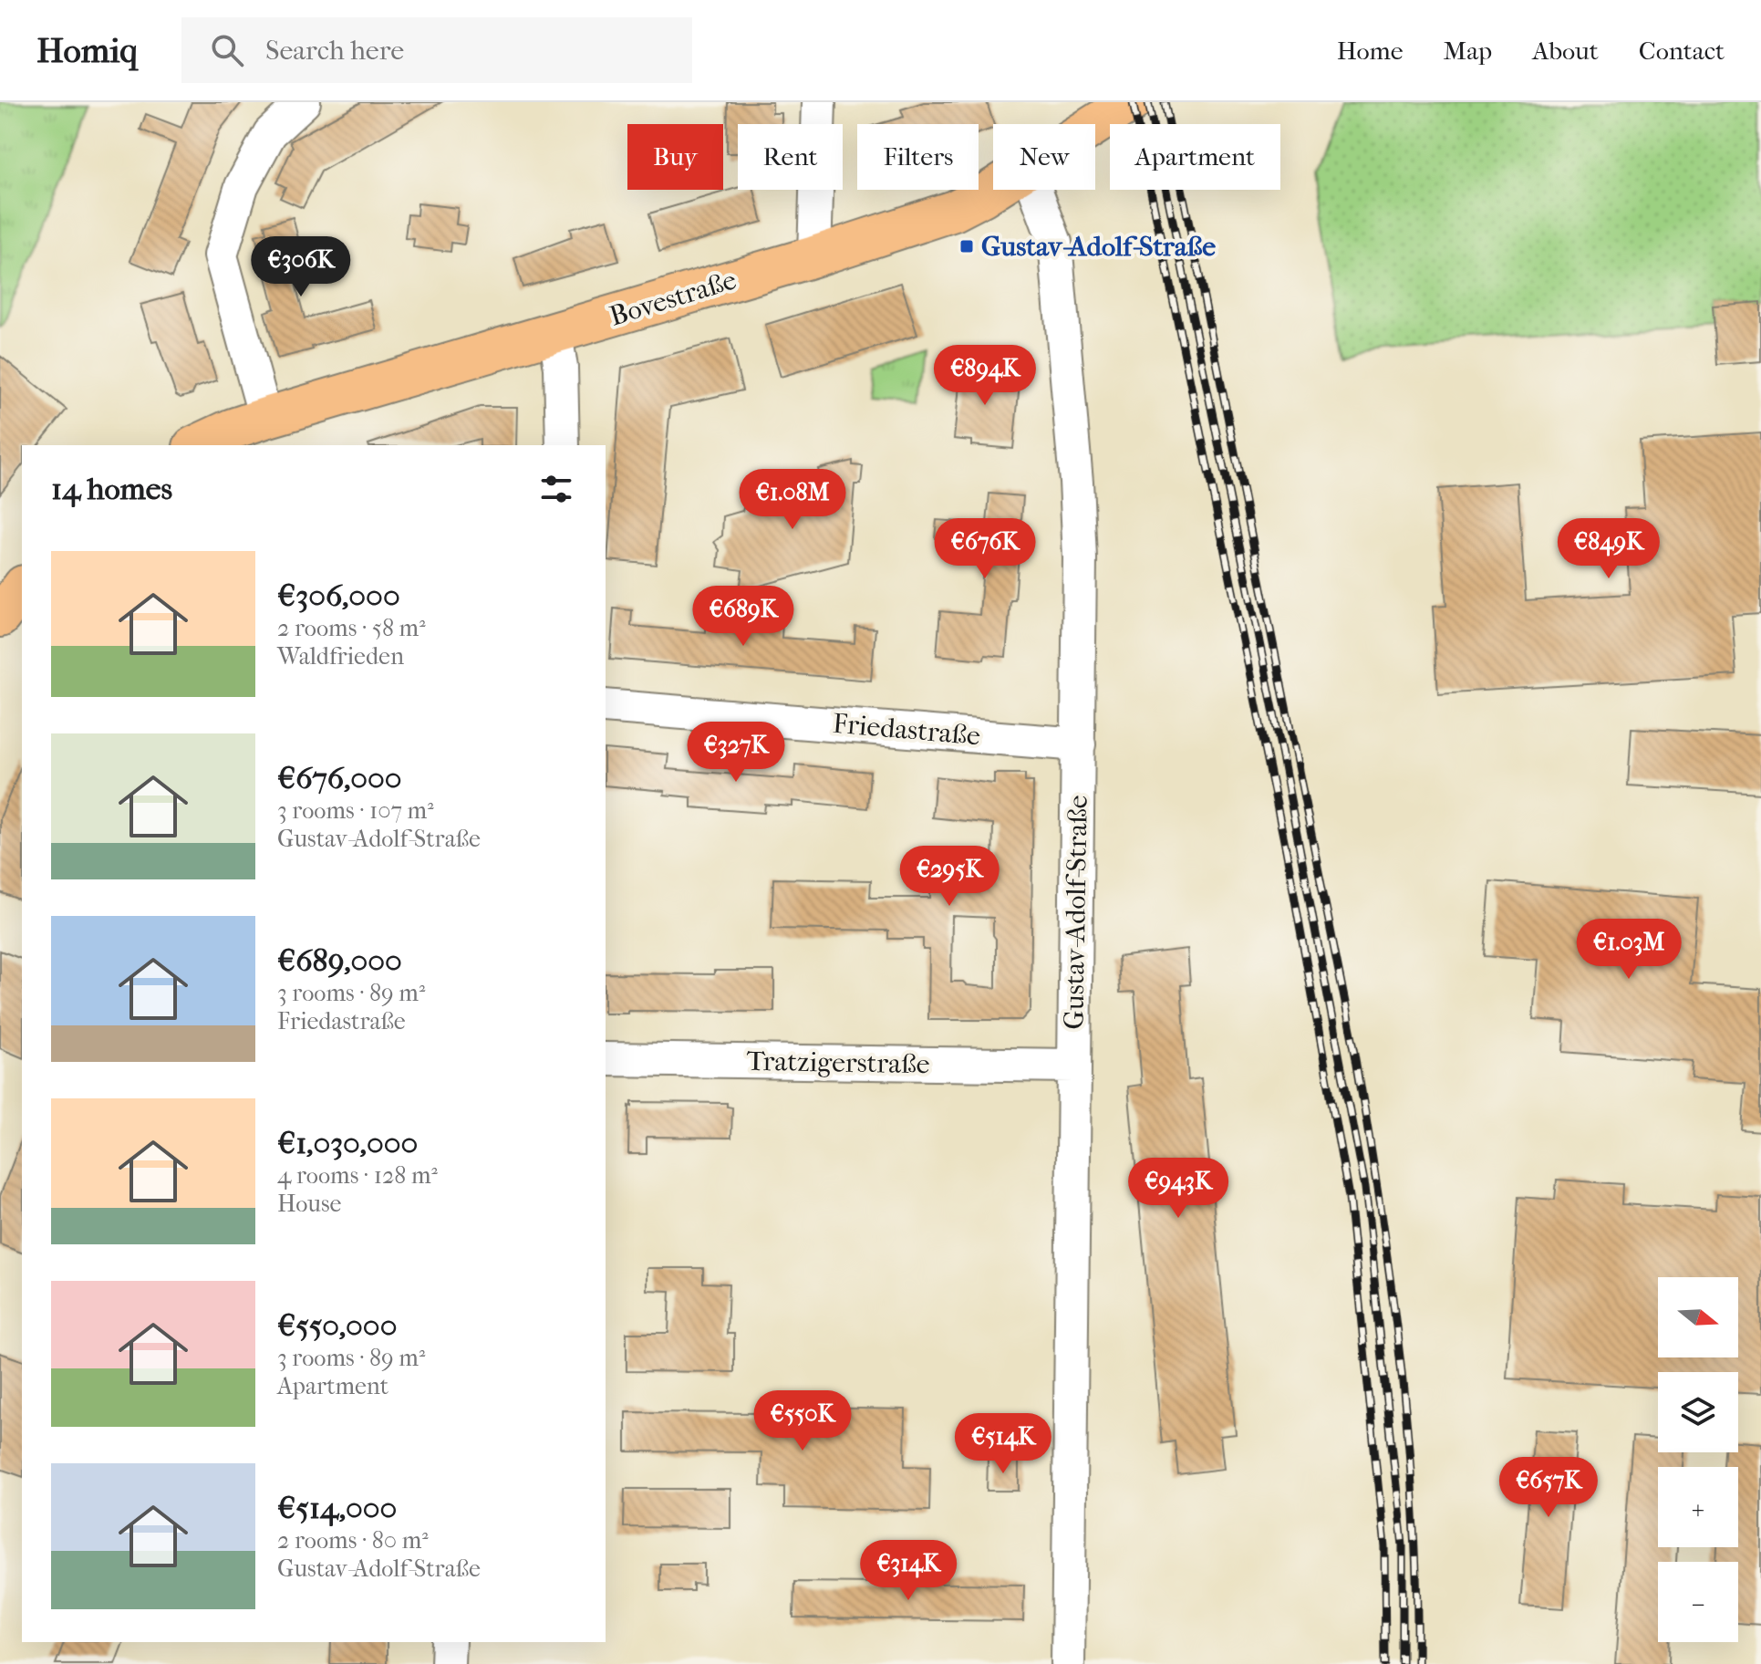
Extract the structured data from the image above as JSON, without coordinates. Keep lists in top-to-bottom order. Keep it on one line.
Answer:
{"streets":{"main road":["Bovestraße"],"street":["Friedastraße","Gustav-Adolf-Straße","Tratzigerstraße"]},"crossings":[["Friedastraße","Gustav-Adolf-Straße"],["Gustav-Adolf-Straße","Tratzigerstraße"]],"places":{"transit":["Gustav-Adolf-Straße"]},"north":"right","page":{"header":"Homiq","search":"Search here","nav":["Home","Map","About","Contact"],"chip":["Buy","Rent","Filters","New","Apartment"],"price":["€306K","€894K","€1.08M","€676K","€849K","€689K","€327K","€295K","€1.03M","€943K","€550K","€514K","€657K","€314K"],"heading":"14 homes","list":[{"name":"€306,000","note":"2 rooms · 58 m² · Waldfrieden"},{"name":"€676,000","note":"3 rooms · 107 m² · Gustav-Adolf-Straße"},{"name":"€689,000","note":"3 rooms · 89 m² · Friedastraße"},{"name":"€1,030,000","note":"4 rooms · 128 m² · House"},{"name":"€550,000","note":"3 rooms · 89 m² · Apartment"},{"name":"€514,000","note":"2 rooms · 80 m² · Gustav-Adolf-Straße"}],"map_buttons":["+","−"]}}
